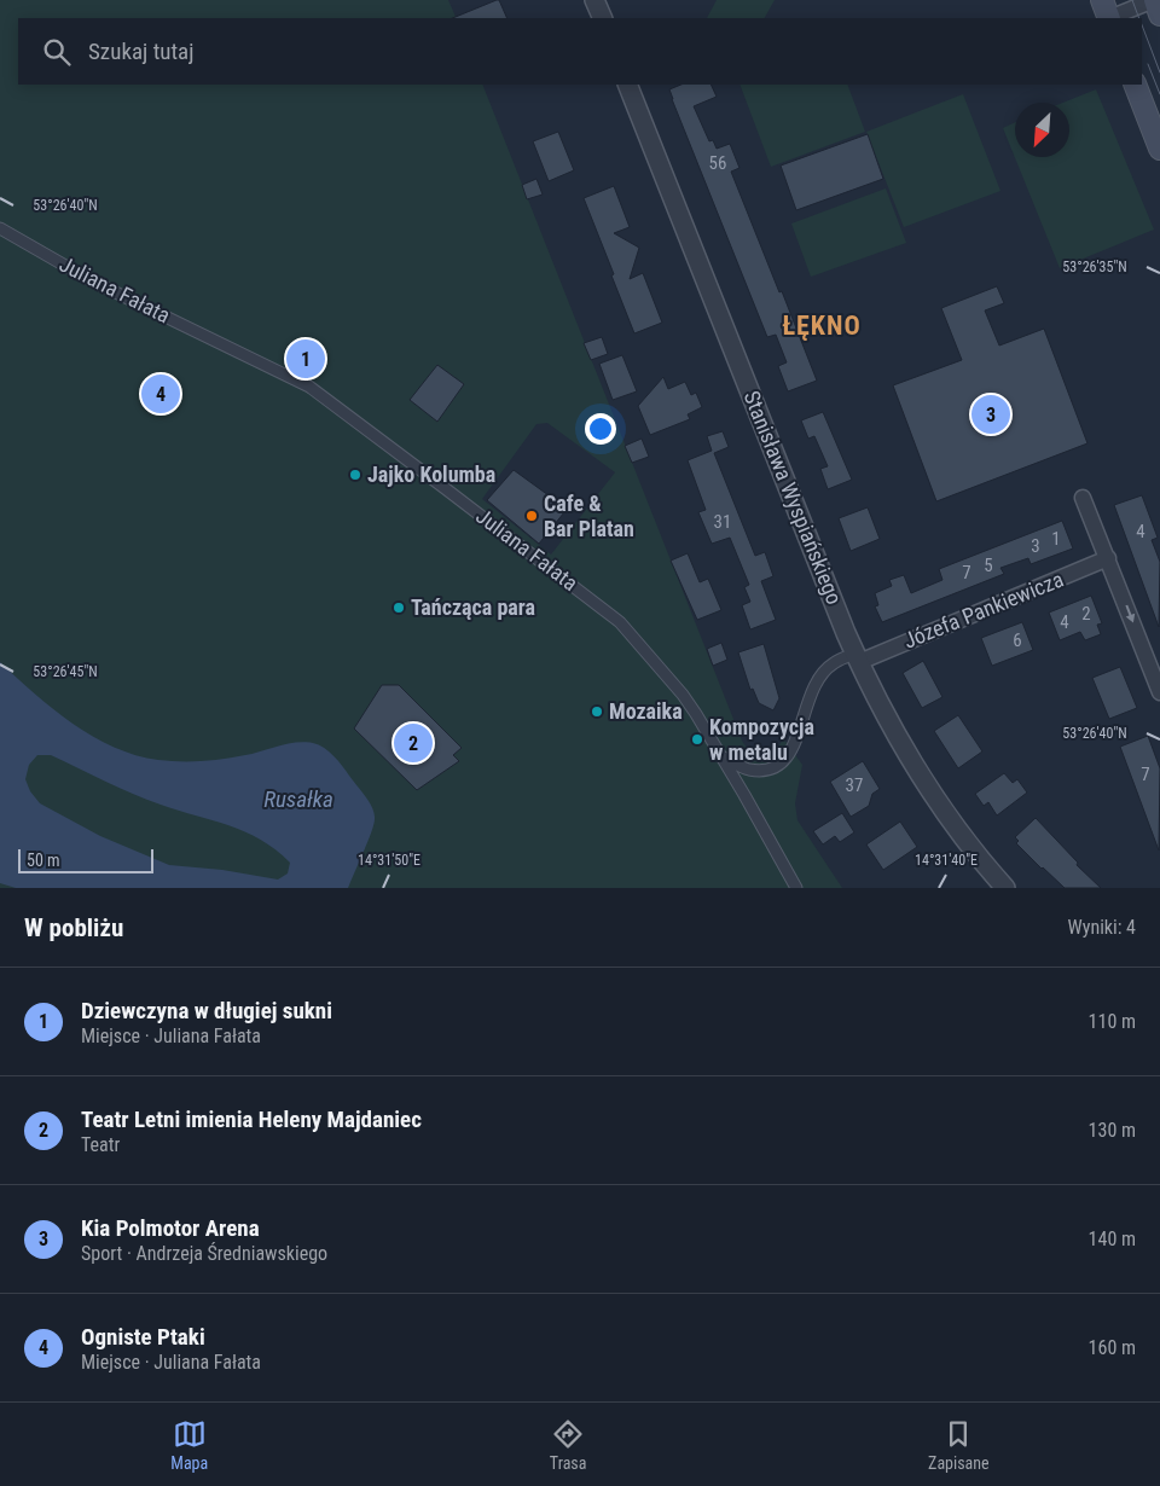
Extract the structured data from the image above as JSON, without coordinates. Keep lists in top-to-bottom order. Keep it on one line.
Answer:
{"streets":{"street":["Juliana Fałata","Stanisława Wyspiańskiego","Józefa Pankiewicza"]},"crossings":[["Stanisława Wyspiańskiego","Józefa Pankiewicza"]],"districts":["ŁĘKNO"],"water":["Rusałka"],"places":["Jajko Kolumba","Cafe & Bar Platan","Tańcząca para","Mozaika","Kompozycja w metalu"],"house_numbers":["56","31","4","1","3","5","7","2","4","6","7","37"],"scale_bar":"50 m","north":"bottom left","page":{"search":"Szukaj tutaj","pins":["1","4","3","2"],"scale":"50 m","heading":["W pobliżu","Wyniki: 4"],"list":[{"mark":"1","name":"Dziewczyna w długiej sukni","note":"Miejsce · Juliana Fałata","value":"110 m"},{"mark":"2","name":"Teatr Letni imienia Heleny Majdaniec","note":"Teatr","value":"130 m"},{"mark":"3","name":"Kia Polmotor Arena","note":"Sport · Andrzeja Średniawskiego","value":"140 m"},{"mark":"4","name":"Ogniste Ptaki","note":"Miejsce · Juliana Fałata","value":"160 m"}],"nav":["Mapa","Trasa","Zapisane"]},"coordinates":["53°26'40\"N","53°26'35\"N","53°26'45\"N","14°31'50\"E","14°31'40\"E"]}
